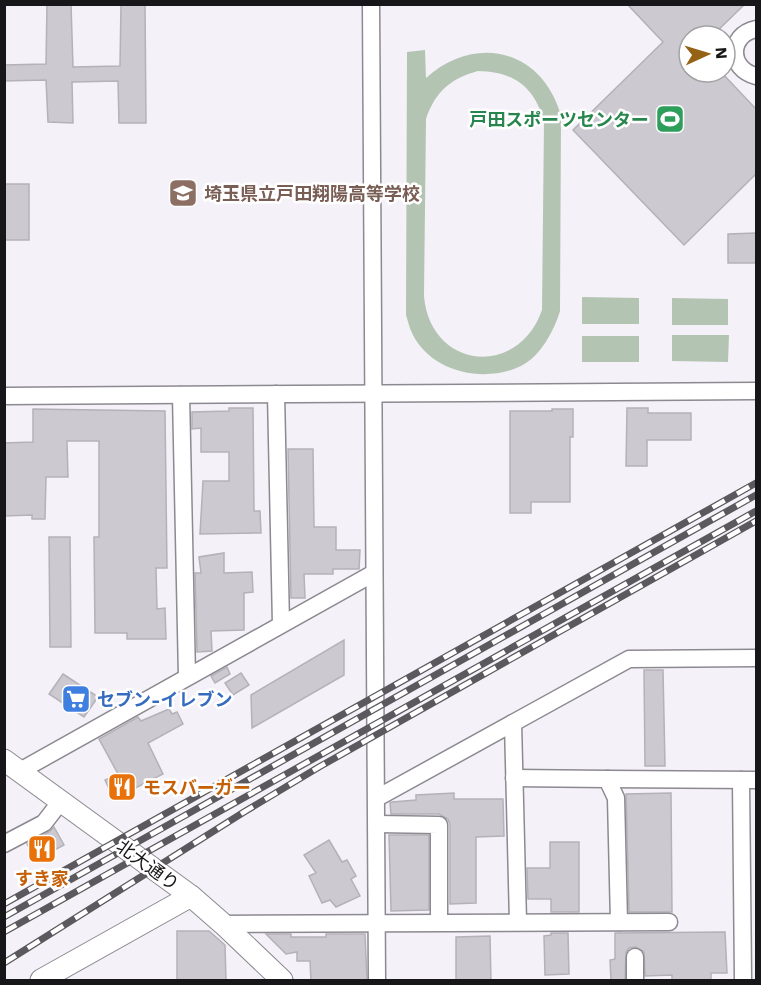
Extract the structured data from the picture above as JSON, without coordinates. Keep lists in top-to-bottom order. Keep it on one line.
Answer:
{"streets":{"street":["北大通り"]},"places":{"sports":["戸田スポーツセンター"],"school or university":["埼玉県立戸田翔陽高等学校"],"supermarket":["セブン-イレブン"],"restaurant":["モスバーガー","すき家"]},"north":"right"}
